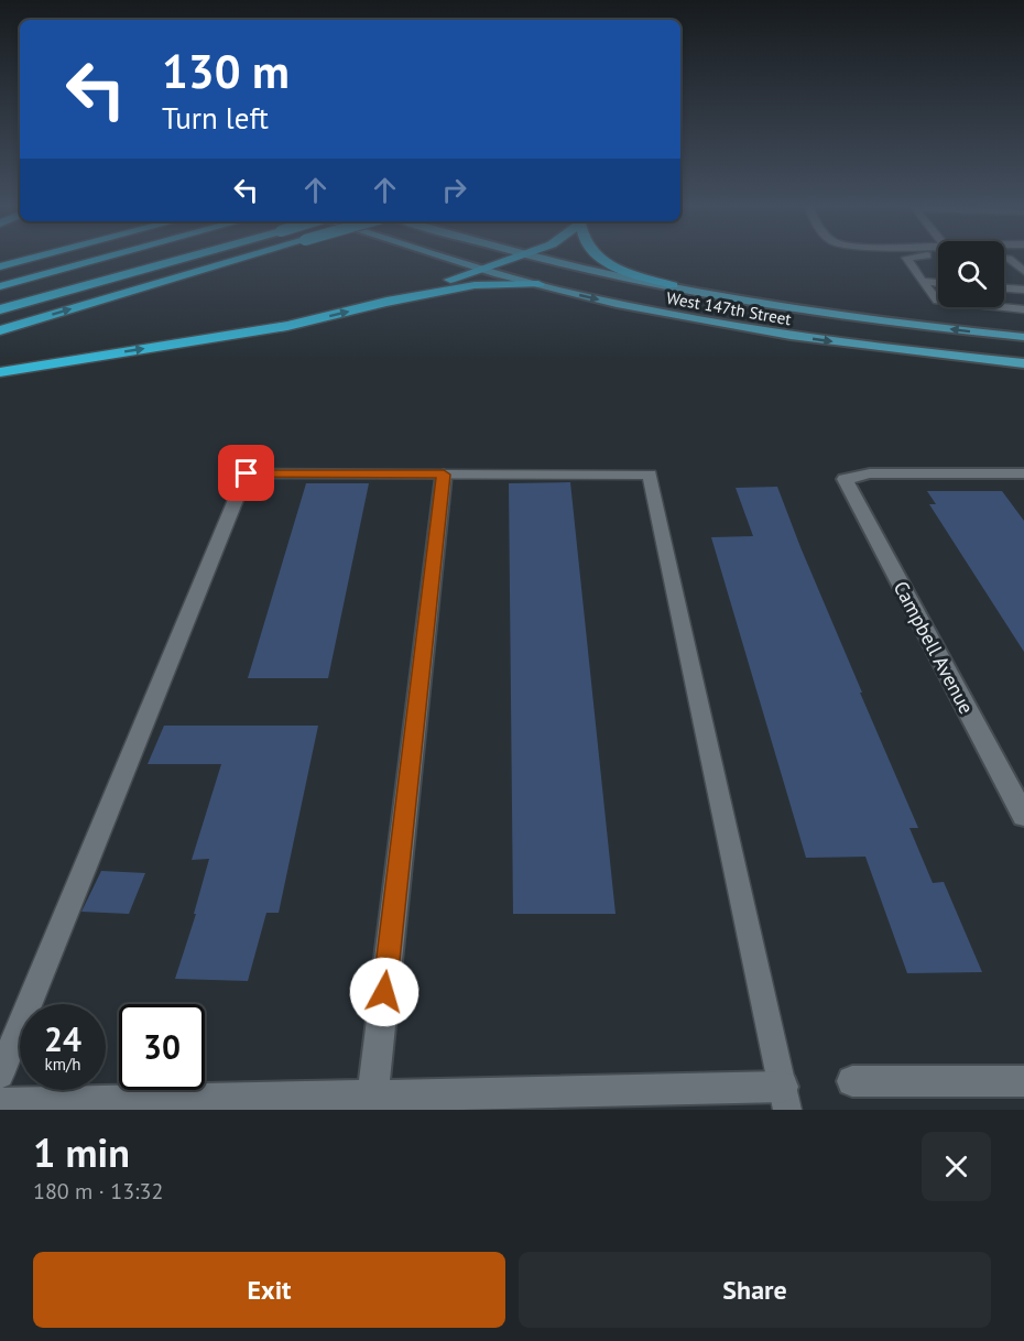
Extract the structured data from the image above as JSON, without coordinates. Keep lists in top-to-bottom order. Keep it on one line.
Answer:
{"streets":{"main road":["West 147th Street"],"street":["Campbell Avenue"]},"page":{"turn":["130 m","Turn left"],"speed":"24 km/h","limit":"30","heading":["1 min","180 m · 13:32"],"buttons":["Exit","Share"]}}
